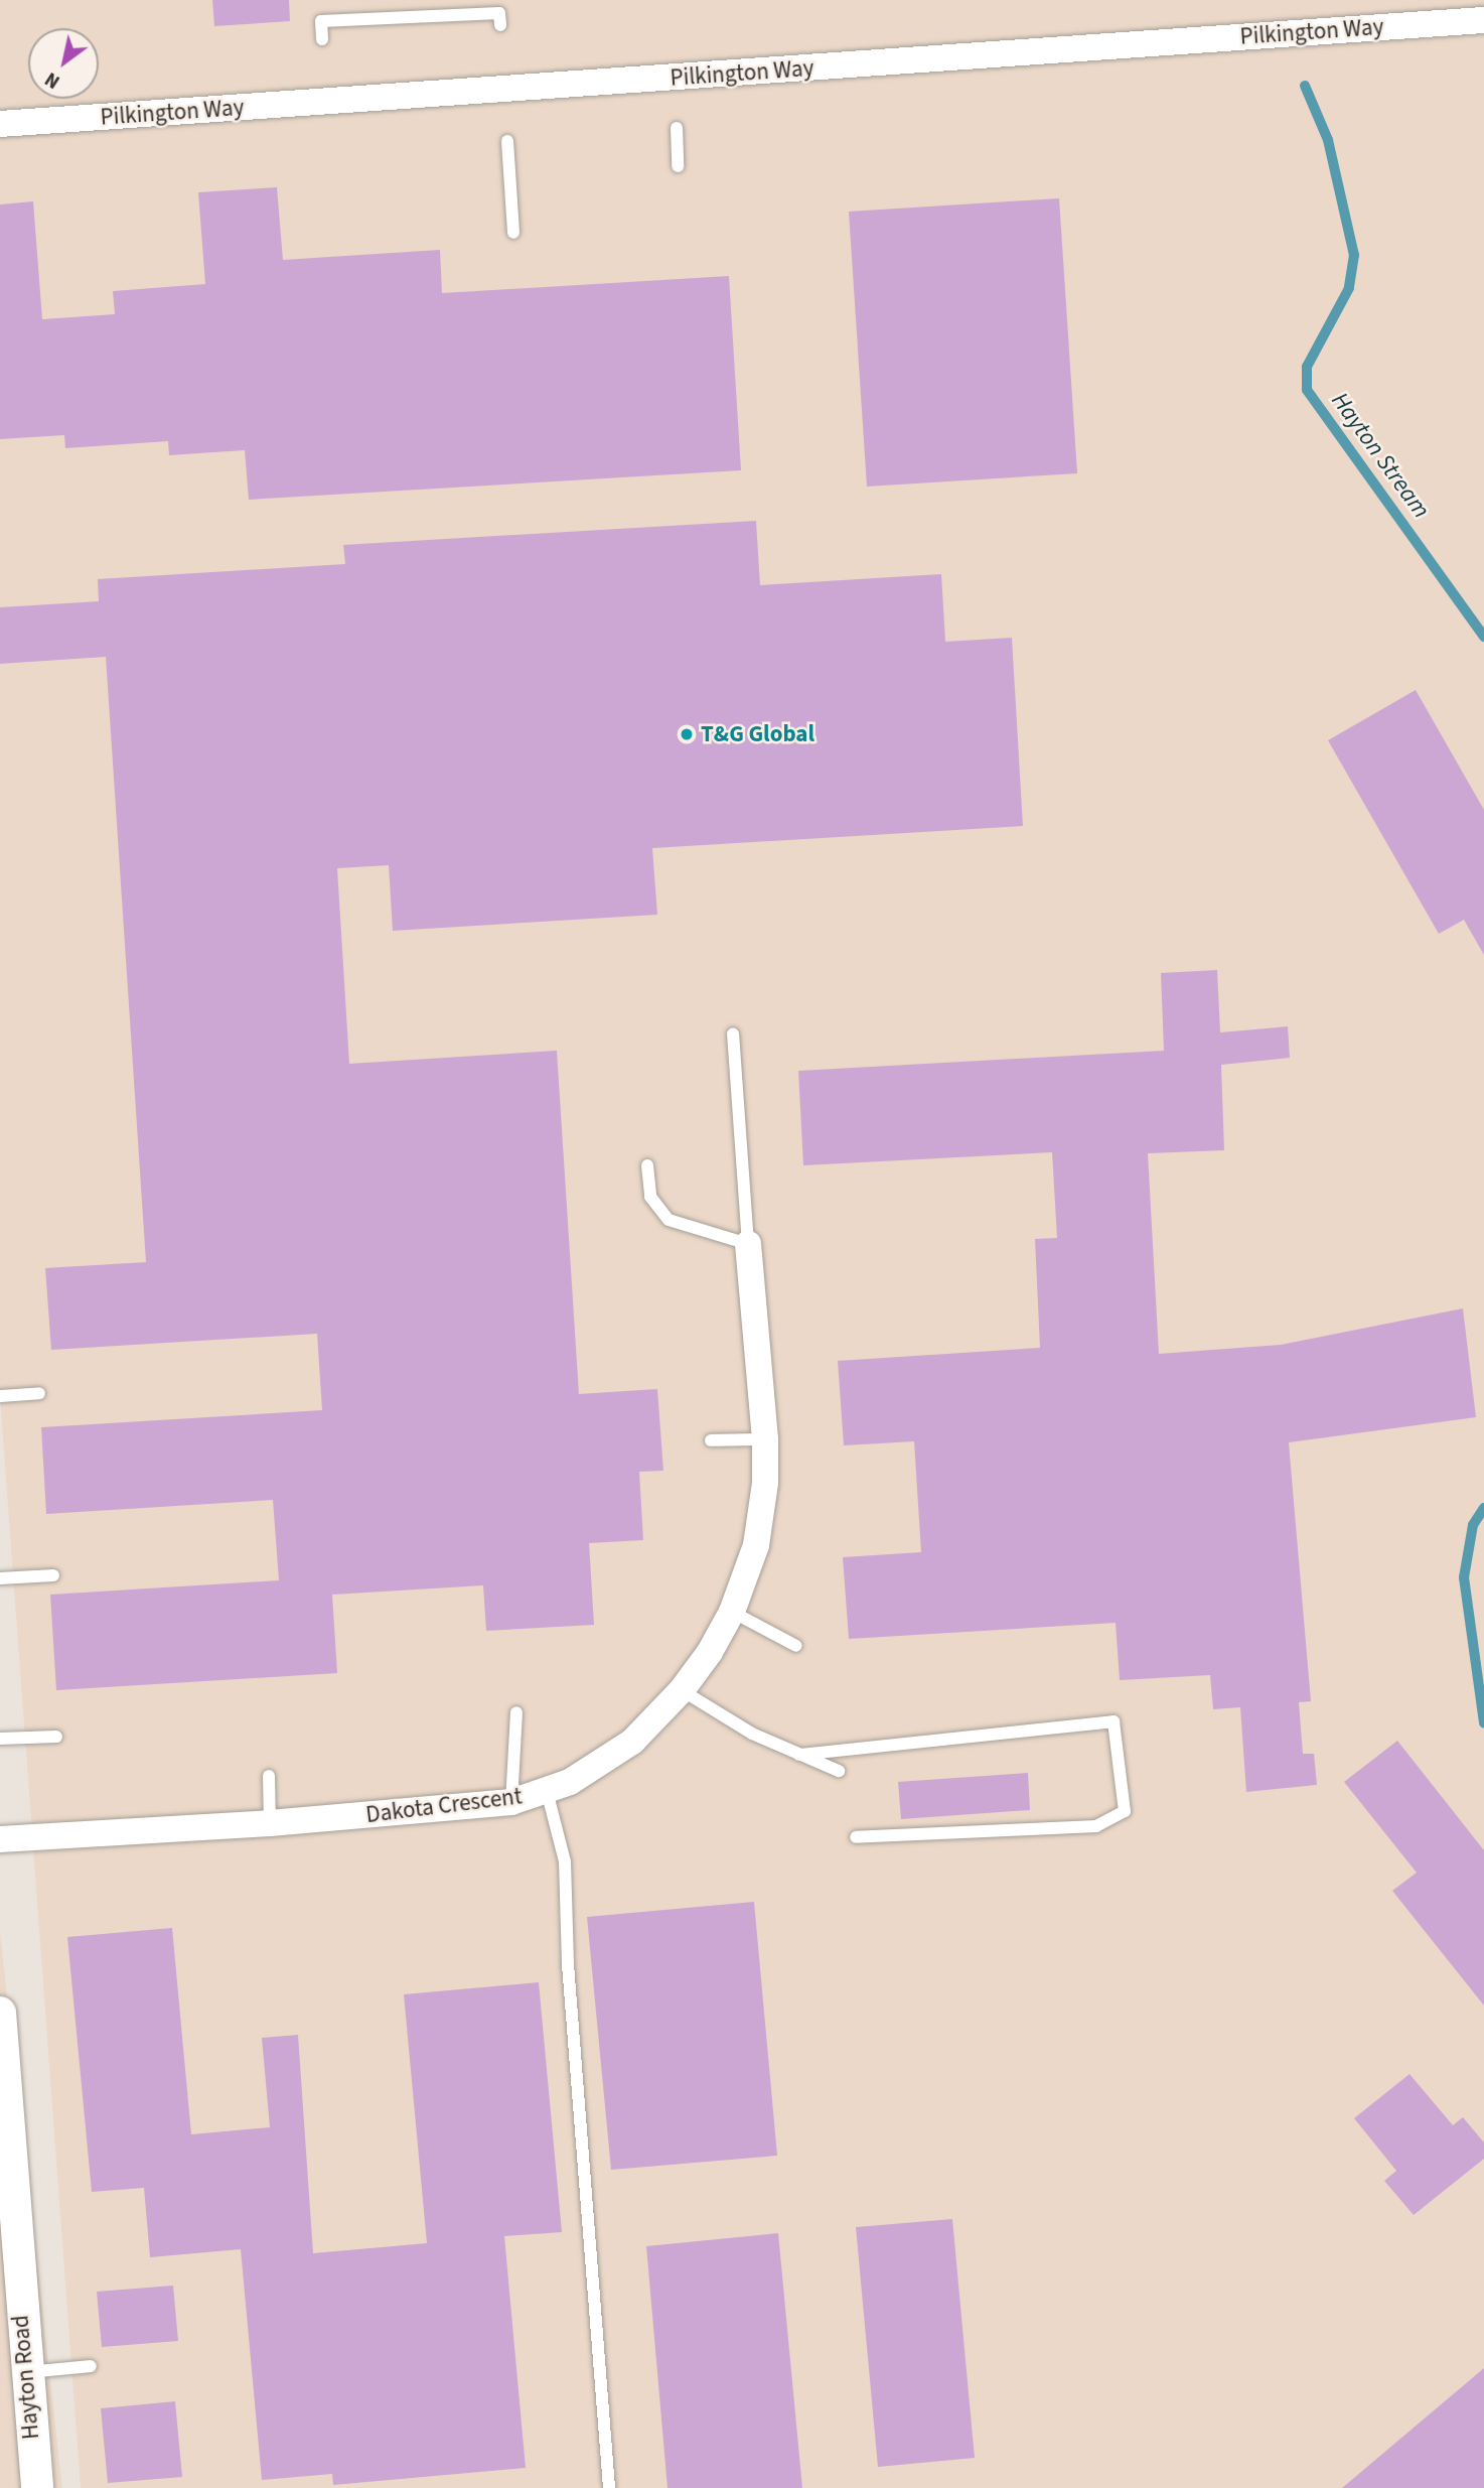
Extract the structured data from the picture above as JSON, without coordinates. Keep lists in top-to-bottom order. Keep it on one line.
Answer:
{"streets":{"street":["Pilkington Way","Dakota Crescent","Hayton Road"]},"water":["Hayton Stream"],"places":["T&G Global"],"north":"bottom left"}
